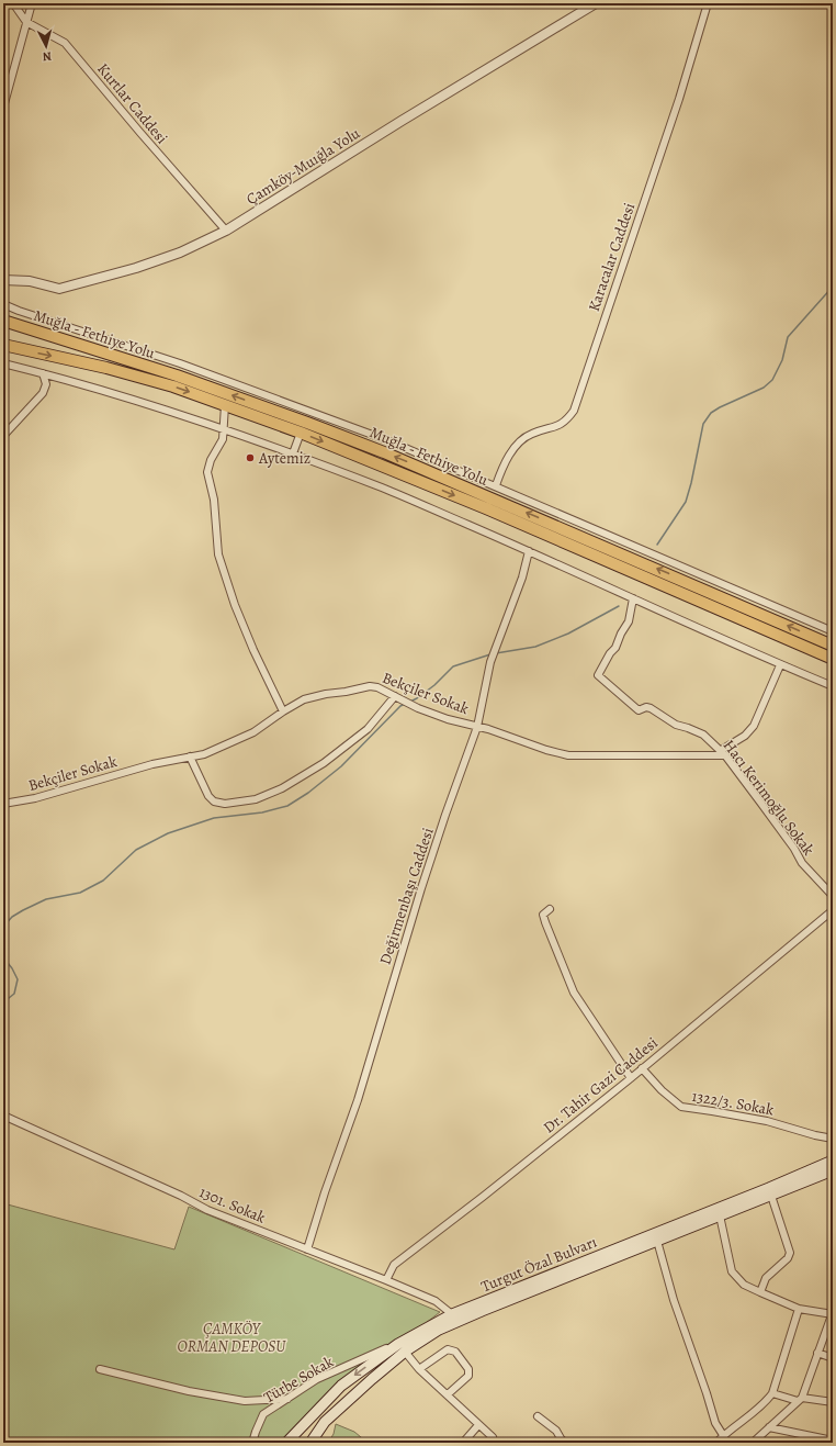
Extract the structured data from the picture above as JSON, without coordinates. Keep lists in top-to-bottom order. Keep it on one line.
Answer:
{"streets":{"highway":["Muğla - Fethiye Yolu"],"main road":["Turgut Özal Bulvarı"],"street":["Kurtlar Caddesi","Çamköy-Muığla Yolu","Karacalar Caddesi","Bekçiler Sokak","Hacı Kerimoğlu Sokak","Değirmenbaşı Caddesi","Dr. Tahir Gazi Caddesi","1322/3. Sokak","1301. Sokak","Türbe Sokak"]},"crossings":[["Kurtlar Caddesi","Çamköy-Muığla Yolu"],["Bekçiler Sokak","Hacı Kerimoğlu Sokak"],["Bekçiler Sokak","Değirmenbaşı Caddesi"],["Değirmenbaşı Caddesi","1301. Sokak"],["Dr. Tahir Gazi Caddesi","1322/3. Sokak"],["Dr. Tahir Gazi Caddesi","1301. Sokak"],["1301. Sokak","Turgut Özal Bulvarı"],["Turgut Özal Bulvarı","Türbe Sokak"]],"parks":["ÇAMKÖY ORMAN DEPOSU"],"places":["Aytemiz"],"north":"bottom"}
